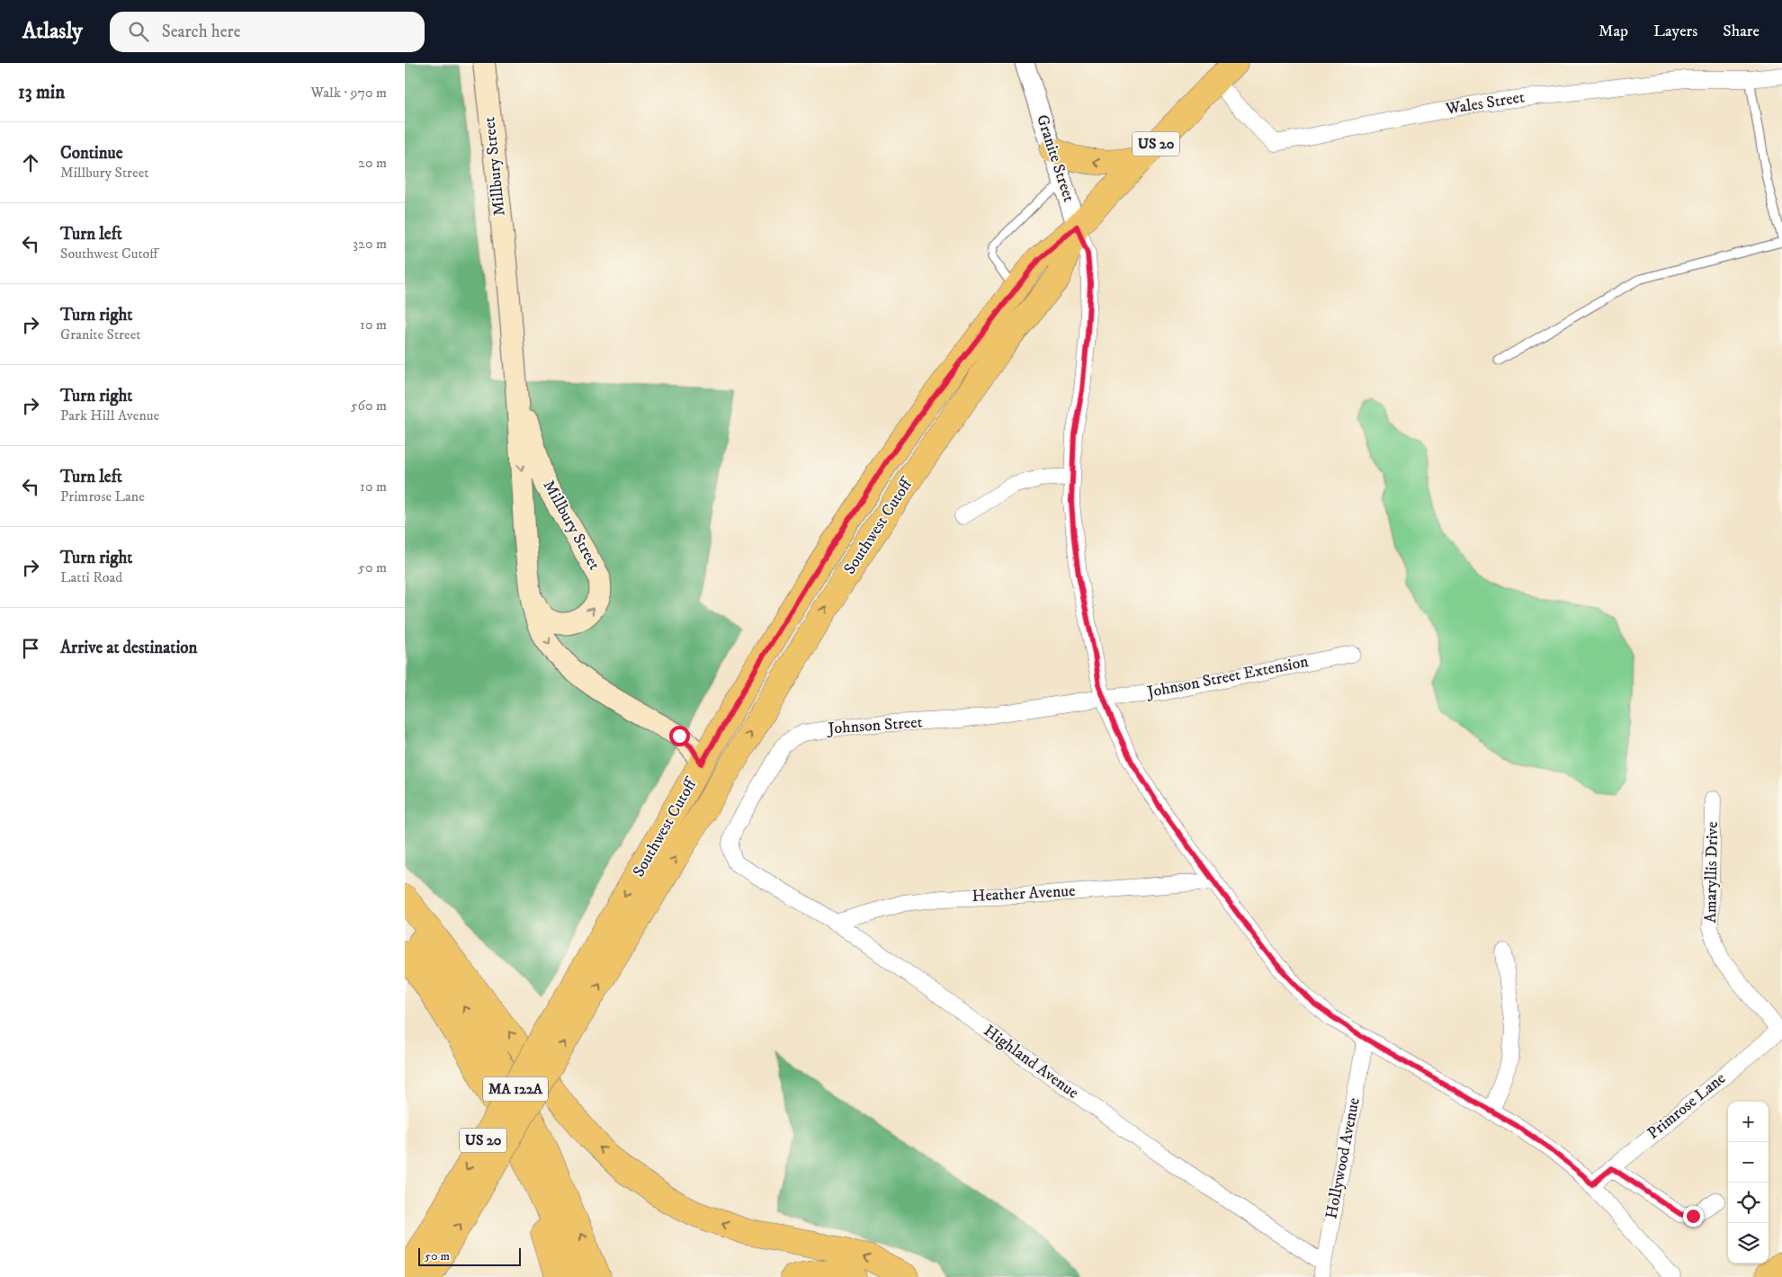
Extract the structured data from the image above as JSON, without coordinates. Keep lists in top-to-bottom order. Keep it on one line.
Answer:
{"streets":{"main road":["US 20","Millbury Street","Southwest Cutoff","MA 122A"],"street":["Wales Street","Granite Street","Johnson Street Extension","Johnson Street","Amaryllis Drive","Heather Avenue","Highland Avenue","Primrose Lane","Hollywood Avenue"]},"crossings":[["Wales Street","Southwest Cutoff"],["Granite Street","Southwest Cutoff"],["Granite Street","Johnson Street Extension"],["Granite Street","Johnson Street"],["Granite Street","Heather Avenue"],["Granite Street","Primrose Lane"],["Granite Street","Hollywood Avenue"],["Millbury Street","Southwest Cutoff"],["Johnson Street Extension","Johnson Street"],["Johnson Street","Highland Avenue"],["Amaryllis Drive","Primrose Lane"],["Heather Avenue","Highland Avenue"],["Highland Avenue","Hollywood Avenue"]],"scale_bar":"50 m","page":{"header":"Atlasly","search":"Search here","nav":["Map","Layers","Share"],"heading":["13 min","Walk · 970 m"],"list":[["Continue","Millbury Street","20 m"],["Turn left","Southwest Cutoff","320 m"],["Turn right","Granite Street","10 m"],["Turn right","Park Hill Avenue","560 m"],["Turn left","Primrose Lane","10 m"],["Turn right","Latti Road","50 m"],"Arrive at destination"],"map_buttons":["+","−"],"scale":"50 m"}}
